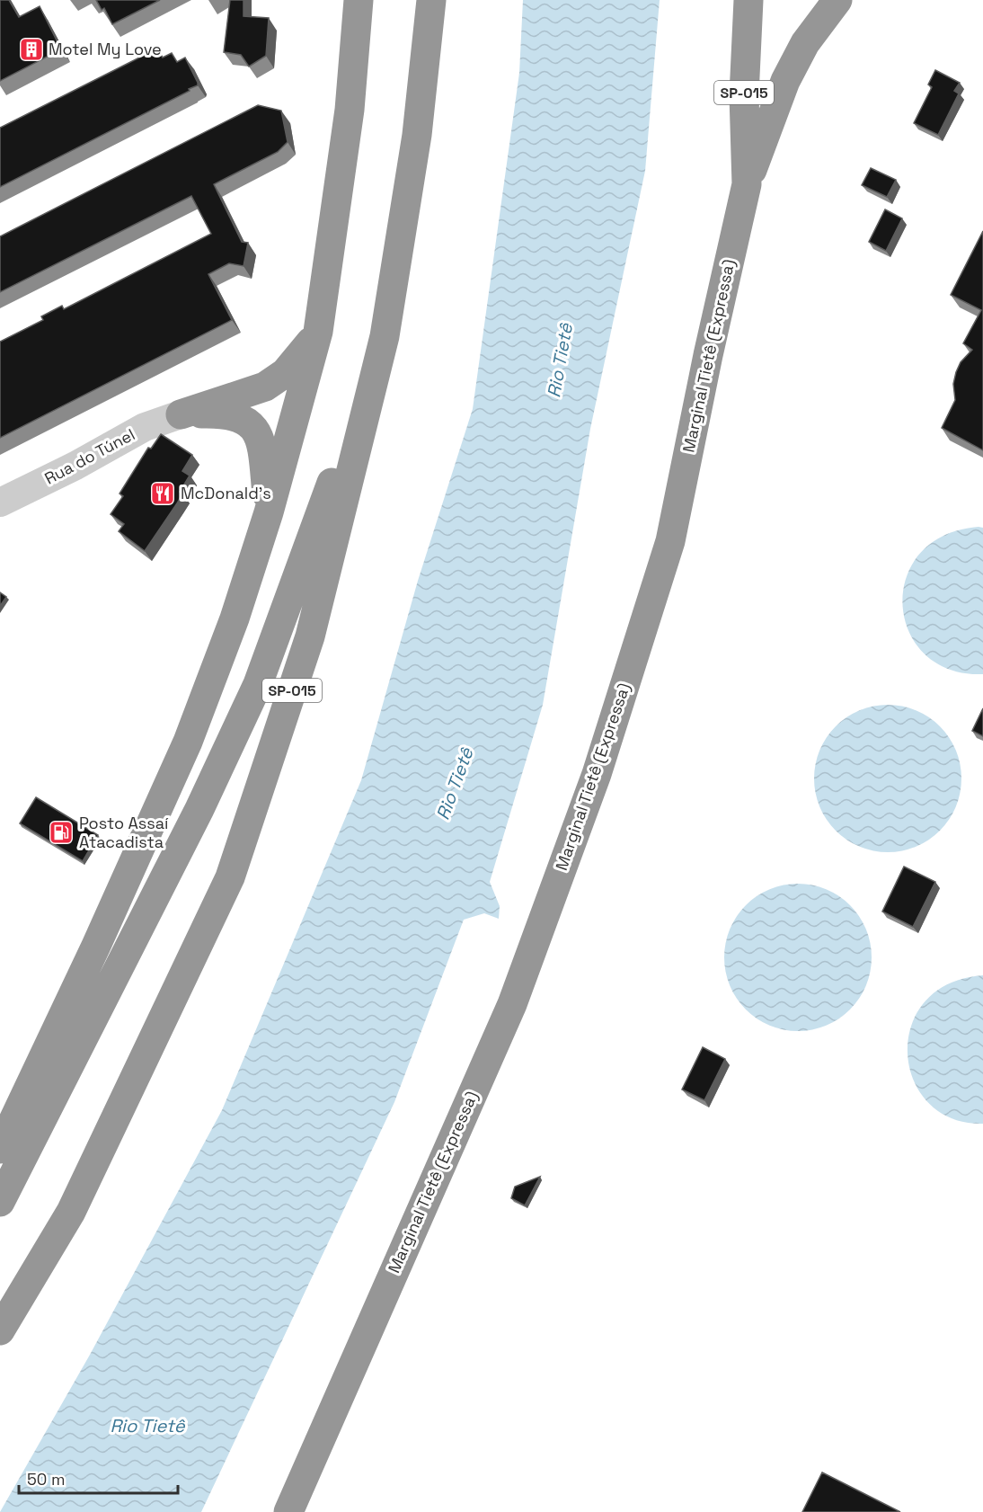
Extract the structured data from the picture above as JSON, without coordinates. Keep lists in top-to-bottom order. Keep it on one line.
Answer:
{"streets":{"highway":["SP-015","Marginal Tietê (Expressa)"],"street":["Rua do Túnel"]},"water":["Rio Tietê"],"places":{"building":["Motel My Love"],"restaurant":["McDonald's"],"fuel station":["Posto Assaí Atacadista"]},"scale_bar":"50 m"}
